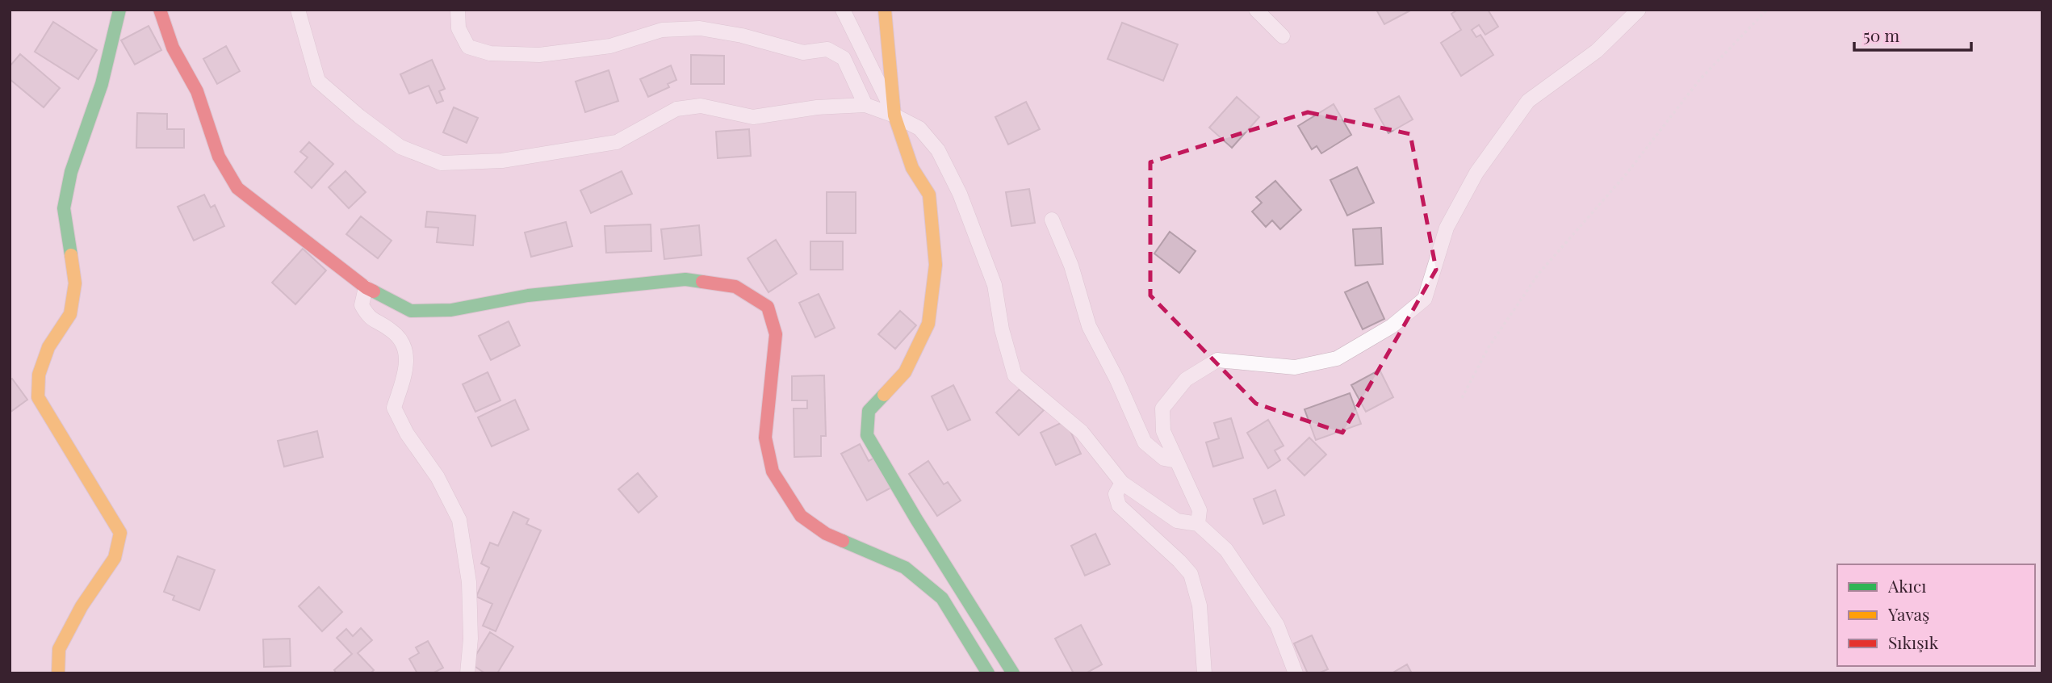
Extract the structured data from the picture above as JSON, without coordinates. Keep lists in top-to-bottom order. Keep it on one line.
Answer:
{"legend":["Akıcı","Yavaş","Sıkışık"],"scale_bar":"50 m"}
